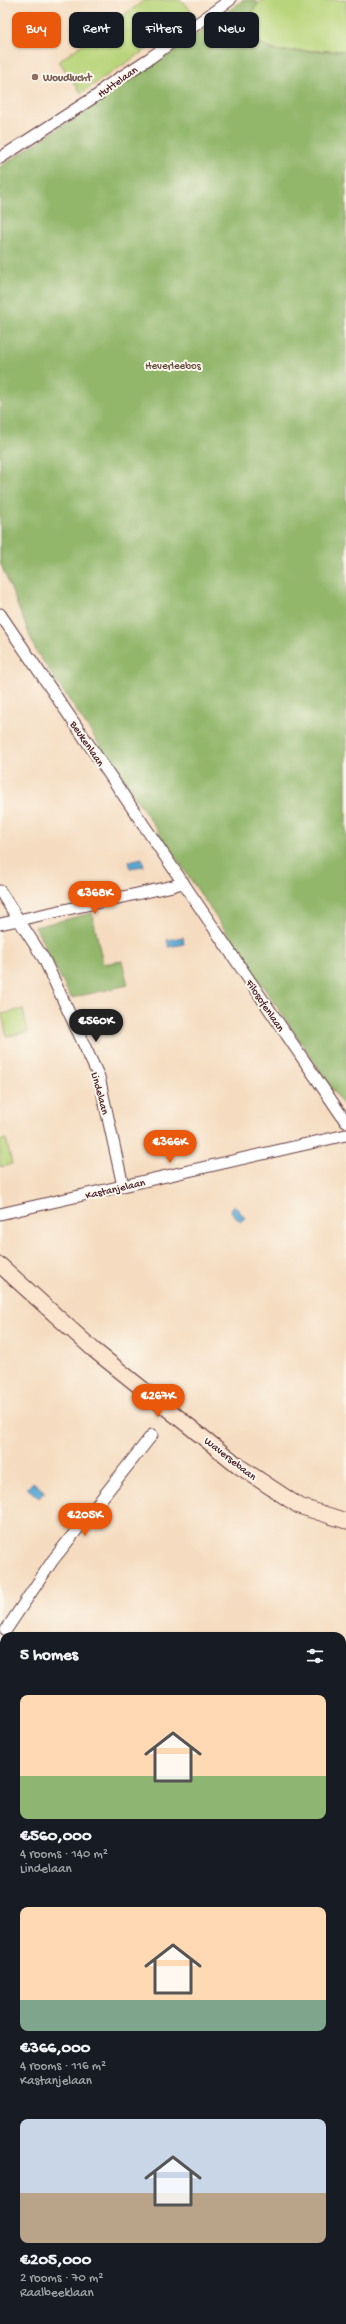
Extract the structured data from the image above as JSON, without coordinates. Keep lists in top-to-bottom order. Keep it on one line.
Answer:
{"streets":{"street":["Huttelaan","Beukenlaan","Filosofenlaan","Lindelaan","Kastanjelaan","Waversebaan"]},"crossings":[["Beukenlaan","Filosofenlaan"],["Lindelaan","Kastanjelaan"]],"parks":["Heverleebos"],"places":["Woudlucht"],"page":{"chip":["Buy","Rent","Filters","New"],"price":["€368K","€560K","€366K","€267K","€205K"],"heading":"5 homes","list":[{"name":"€560,000","note":"4 rooms · 140 m² · Lindelaan"},{"name":"€366,000","note":"4 rooms · 116 m² · Kastanjelaan"},{"name":"€205,000","note":"2 rooms · 70 m² · Raalbeeklaan"}]}}
